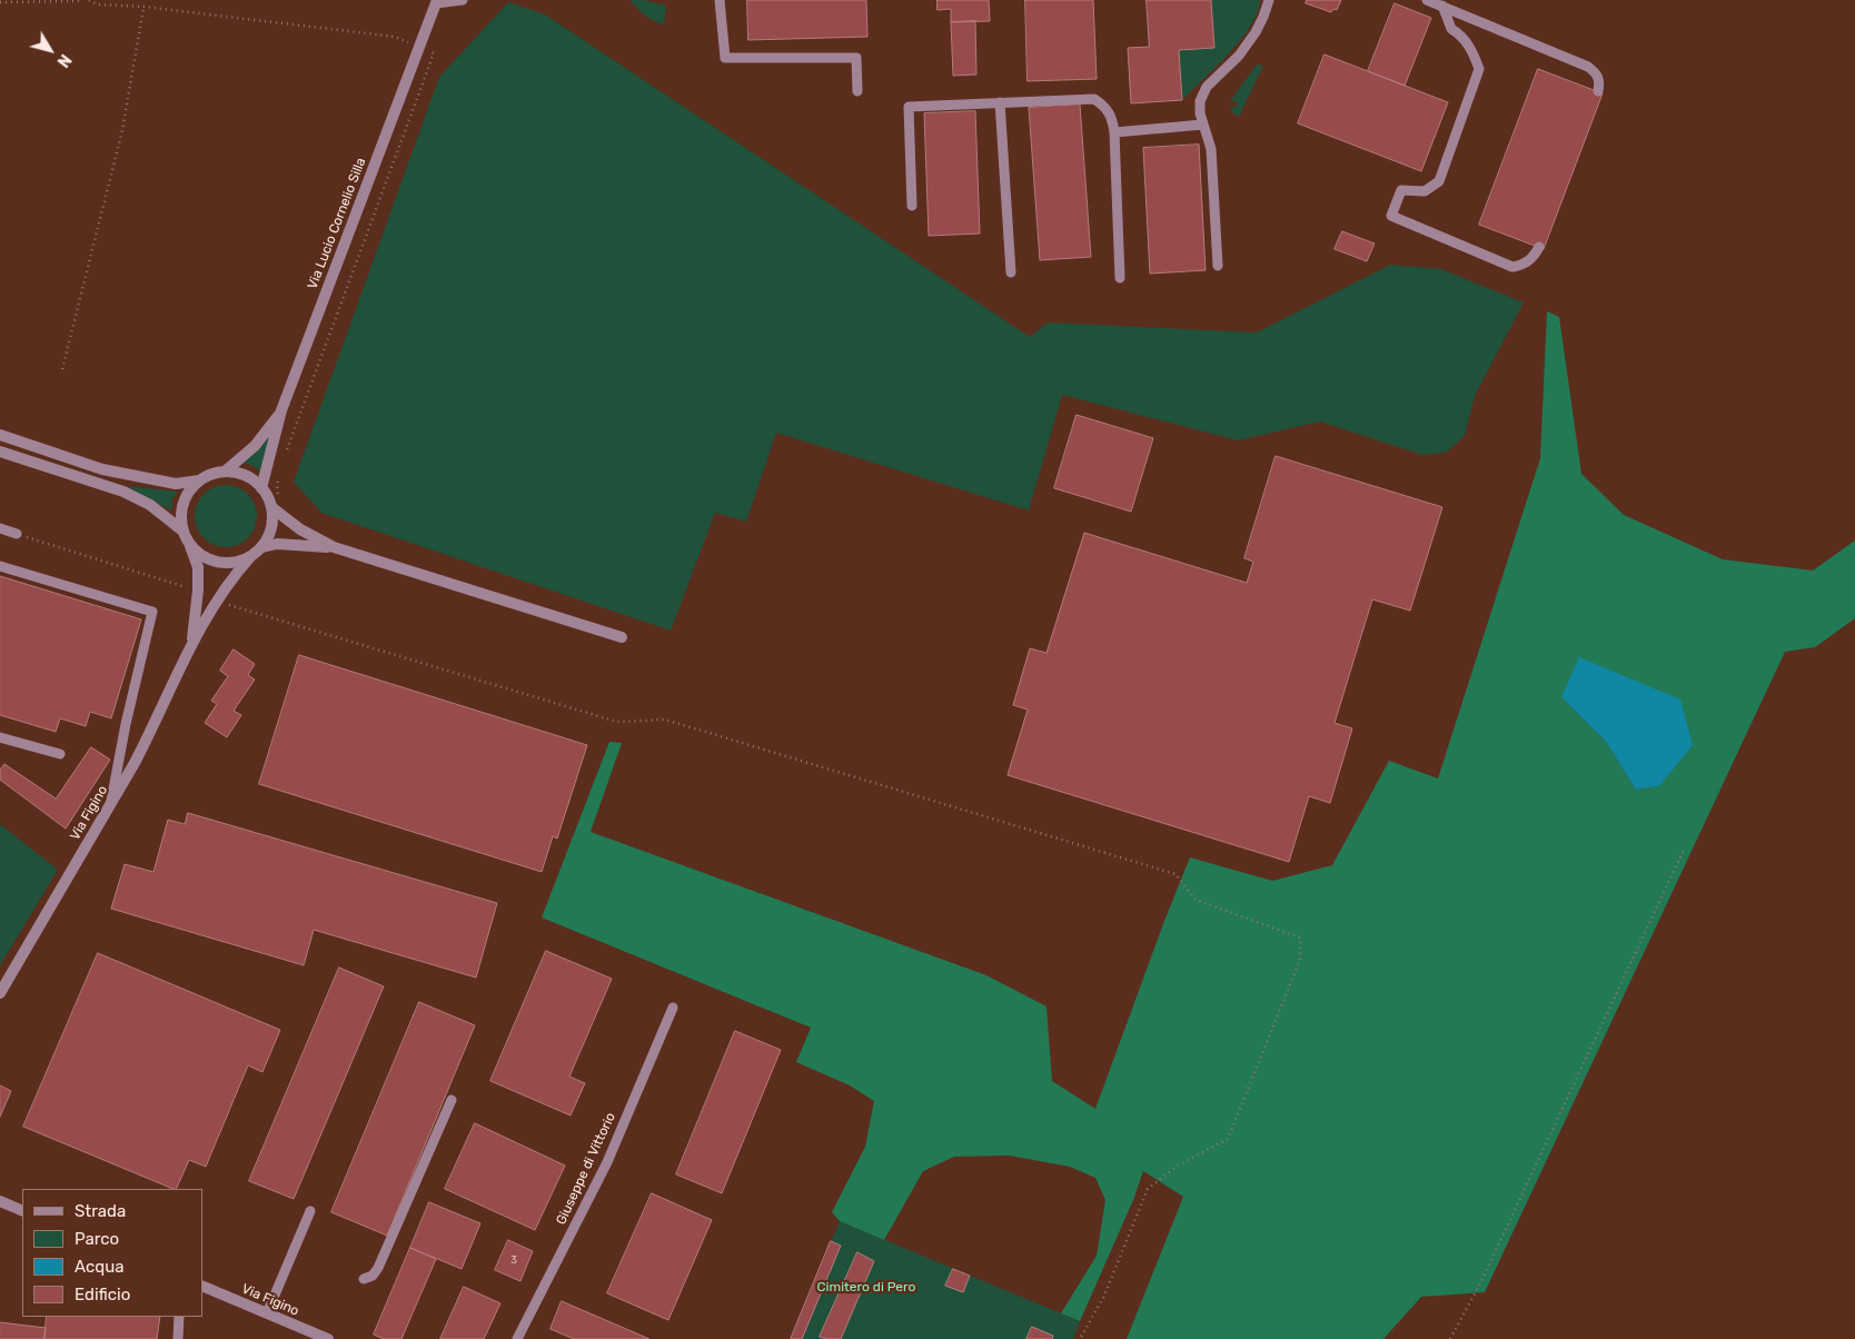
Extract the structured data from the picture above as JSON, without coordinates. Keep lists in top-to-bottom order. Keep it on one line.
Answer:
{"streets":{"street":["Via Lucio Cornelio Silla","Via Figino"],"lane":["Giuseppe di Vittorio"]},"crossings":[["Via Lucio Cornelio Silla","Via Figino"]],"parks":["Cimitero di Pero"],"house_numbers":["3"],"legend":["Strada","Parco","Acqua","Edificio"],"north":"bottom right"}
